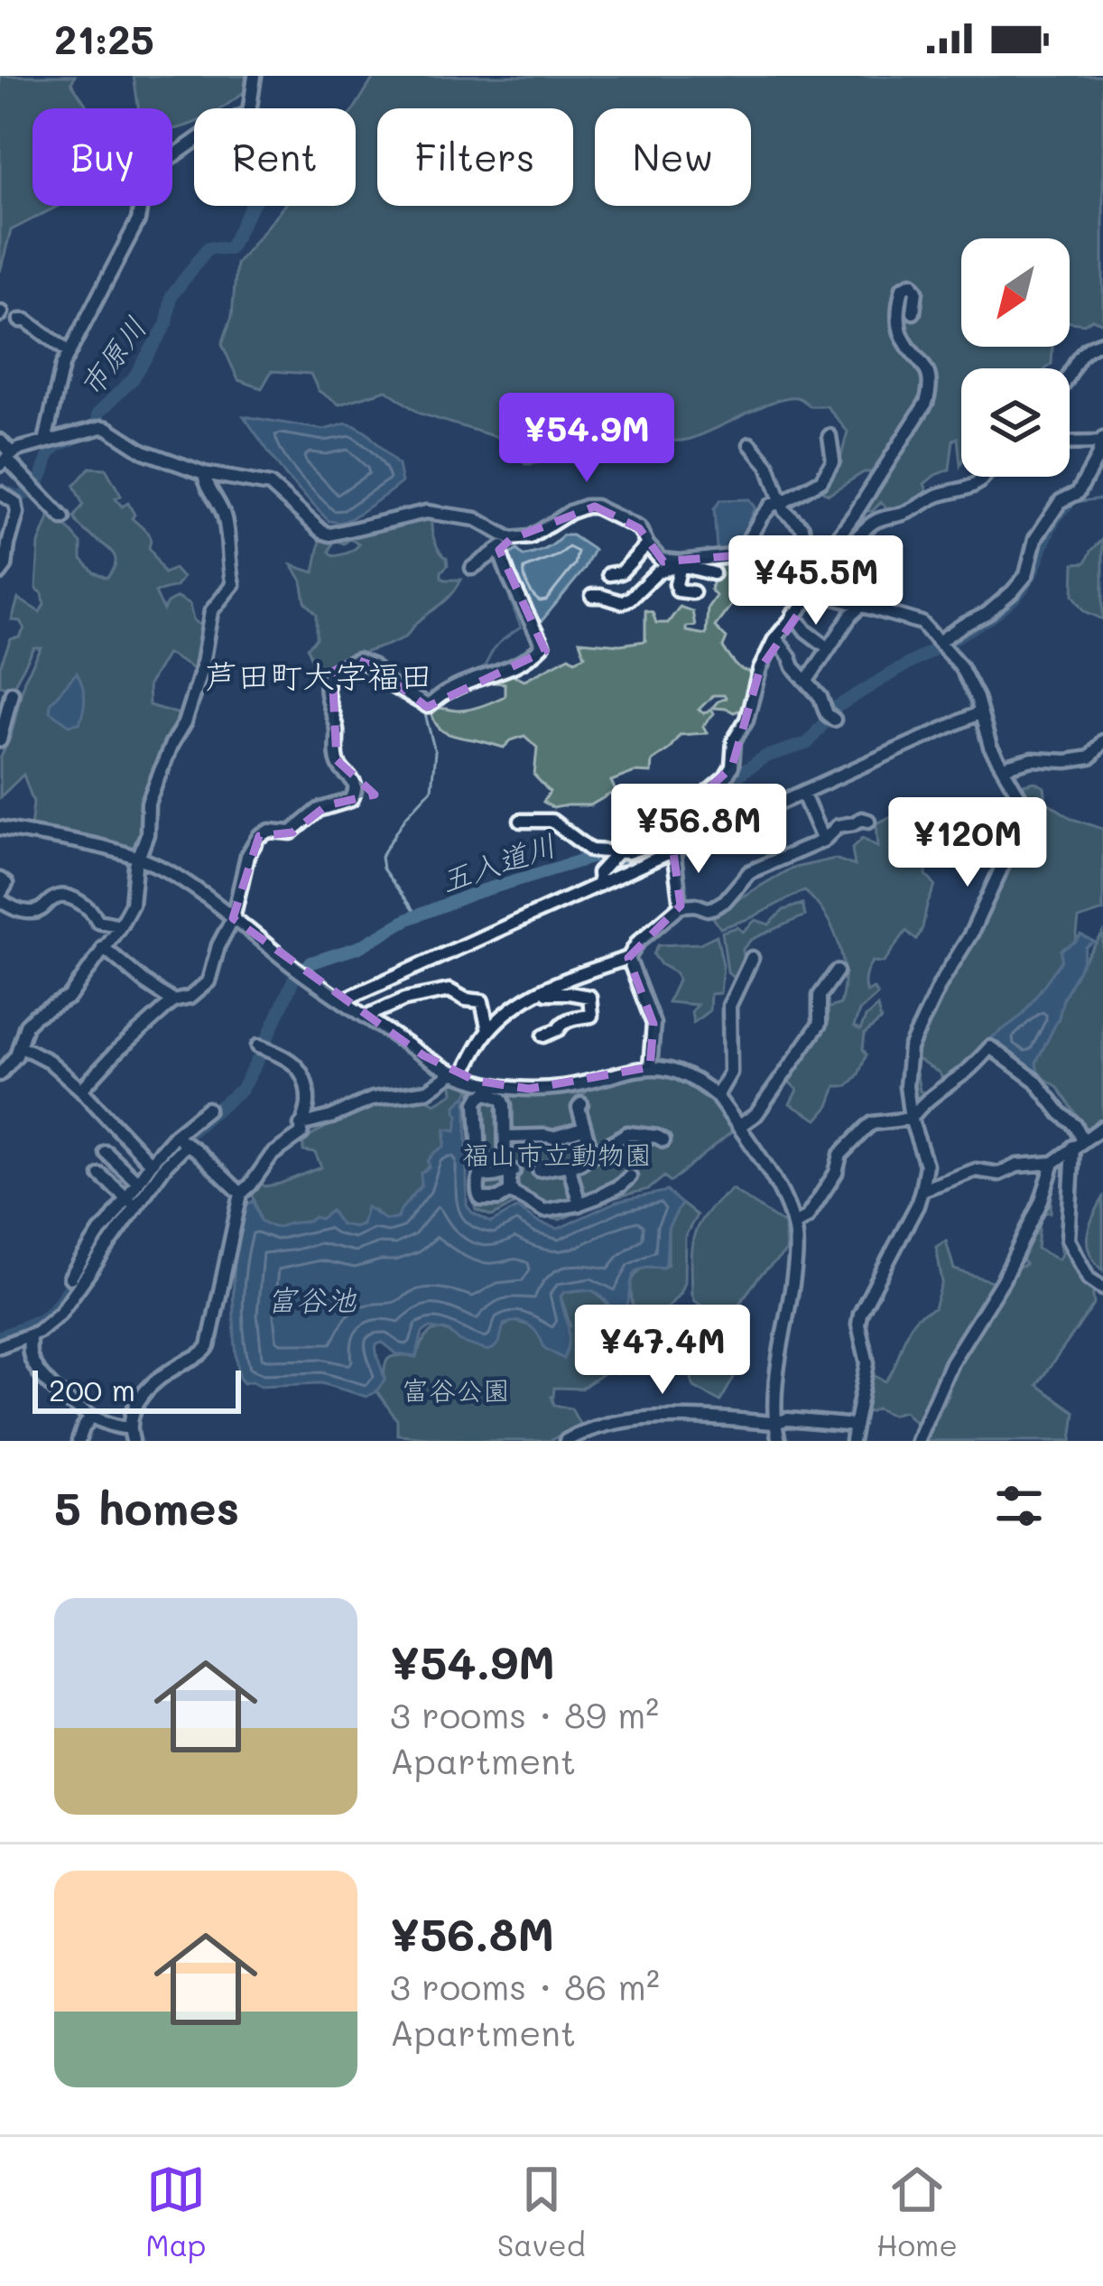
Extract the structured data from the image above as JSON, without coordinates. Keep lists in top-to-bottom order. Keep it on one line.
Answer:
{"districts":["芦田町大字福田"],"water":["市原川","五入道川","富谷池"],"parks":["福山市立動物園","富谷公園"],"scale_bar":"200 m","north":"bottom left","page":{"status":"21:25","chip":["Buy","Rent","Filters","New"],"price":["¥54.9M","¥45.5M","¥56.8M","¥120M","¥47.4M"],"scale":"200 m","heading":"5 homes","list":[{"name":"¥54.9M","note":"3 rooms · 89 m² · Apartment"},{"name":"¥56.8M","note":"3 rooms · 86 m² · Apartment"}],"tabs":["Map","Saved","Home"]}}
